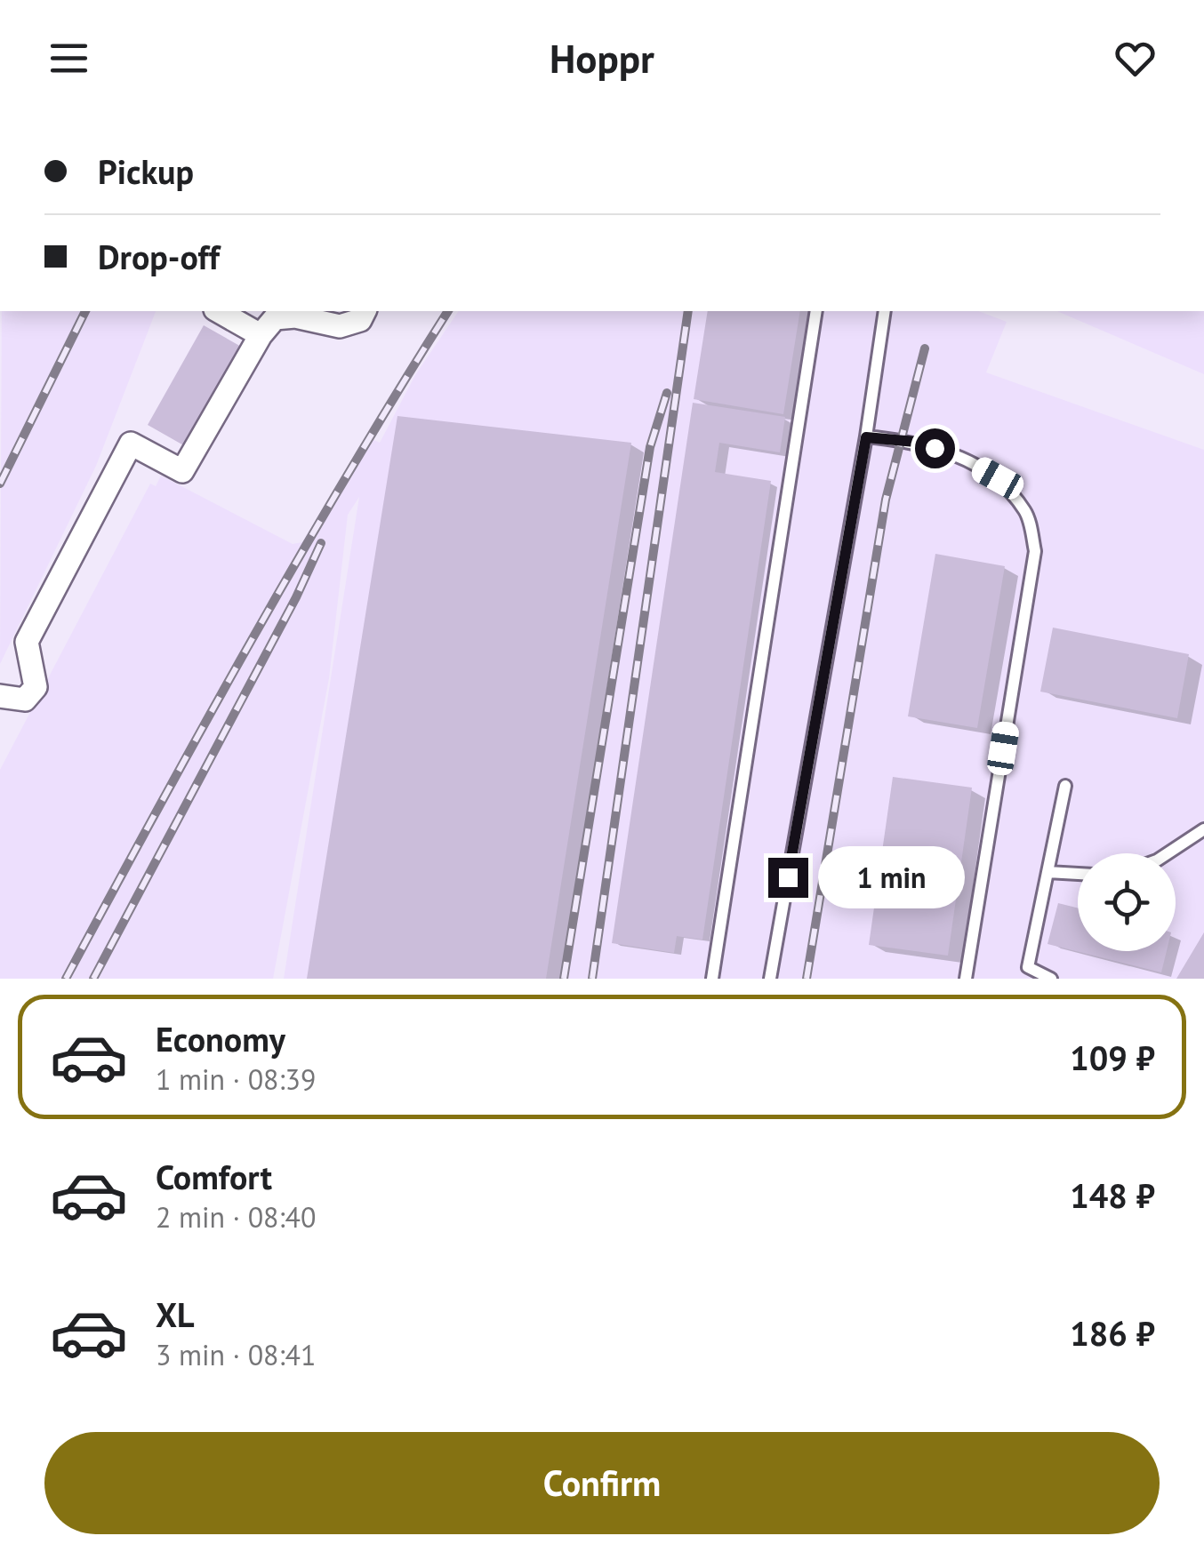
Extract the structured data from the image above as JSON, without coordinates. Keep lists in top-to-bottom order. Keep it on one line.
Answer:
{"page":{"header":"Hoppr","banner":["Pickup","Drop-off"],"bubble":"1 min","list":[{"name":"Economy","note":"1 min · 08:39","value":"109 ₽"},{"name":"Comfort","note":"2 min · 08:40","value":"148 ₽"},{"name":"XL","note":"3 min · 08:41","value":"186 ₽"}],"buttons":"Confirm"}}
